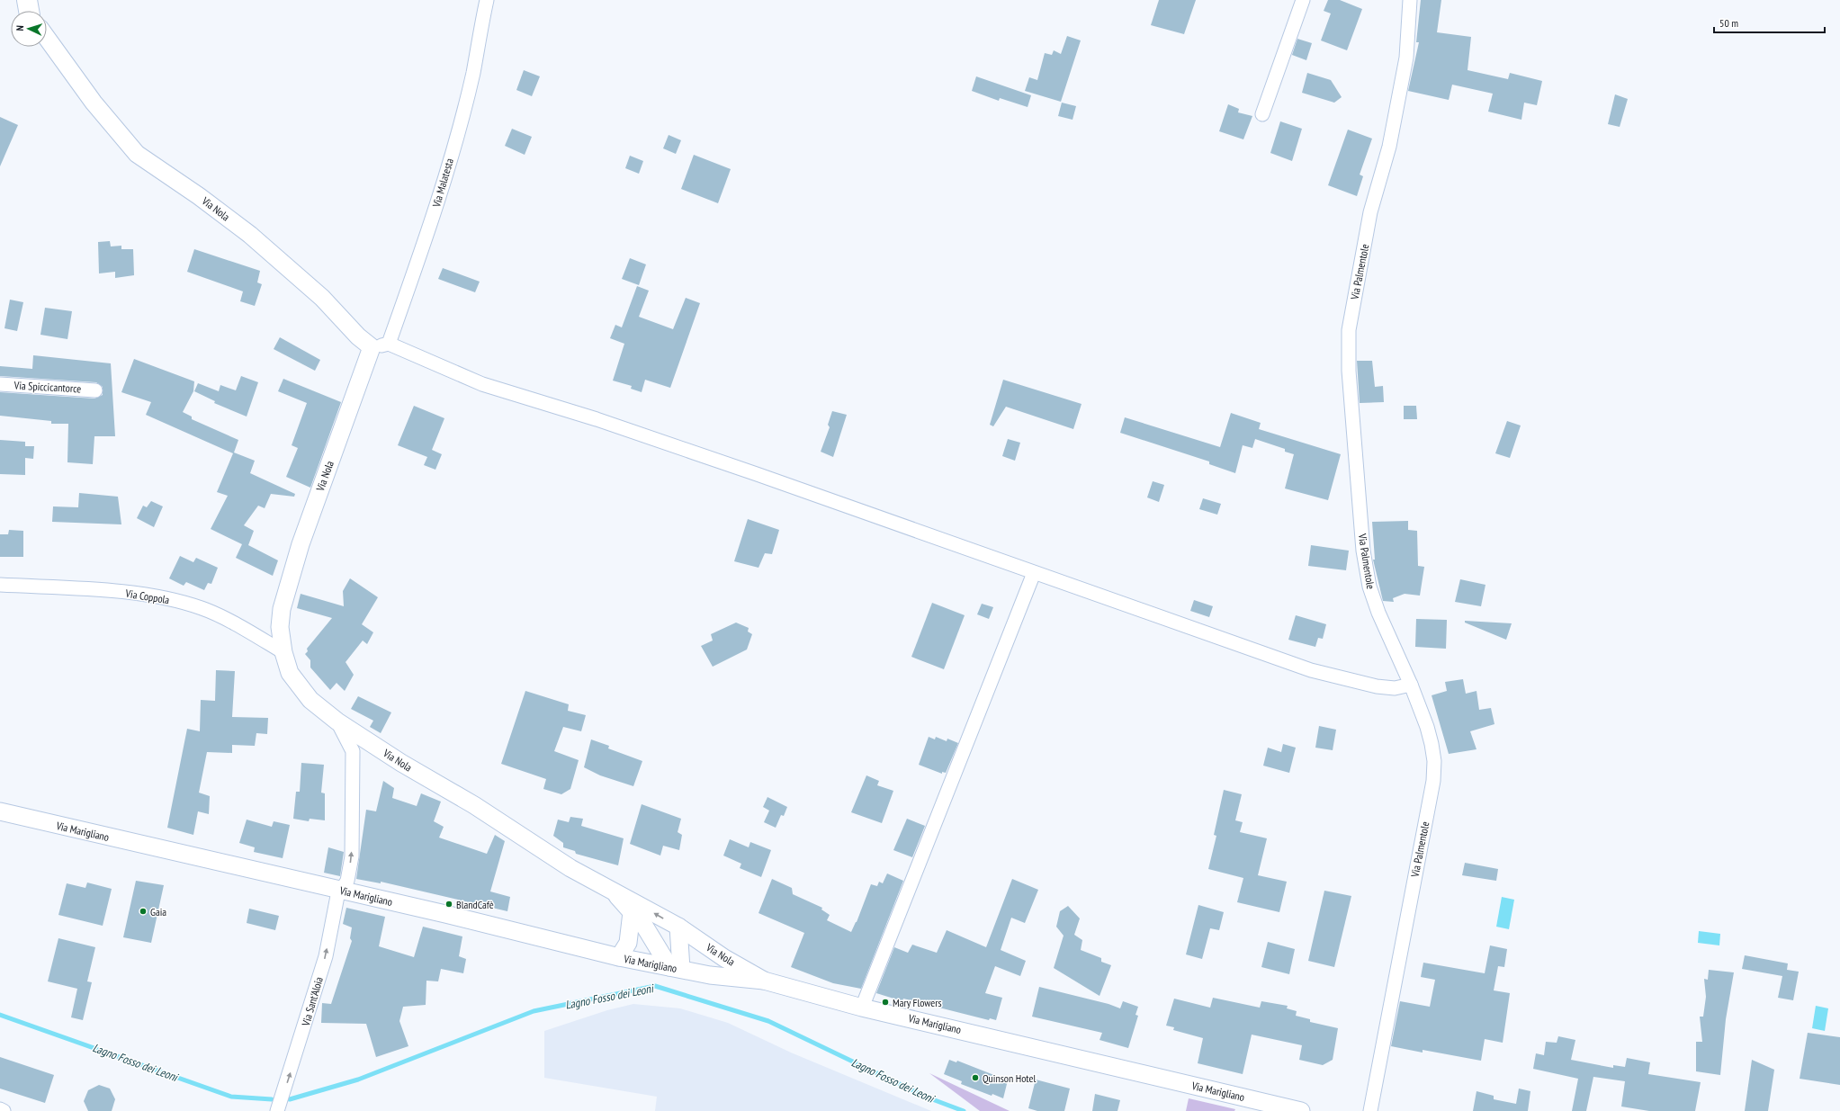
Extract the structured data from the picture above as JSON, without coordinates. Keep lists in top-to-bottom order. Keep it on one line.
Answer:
{"streets":{"street":["Via Malatesta","Via Nola","Via Palmentole","Via Spiccicantorce","Via Coppola","Via Marigliano","Via Sant'Aloia"]},"crossings":[["Via Nola","Via Coppola"],["Via Nola","Via Marigliano"],["Via Nola","Via Sant'Aloia"],["Via Marigliano","Via Sant'Aloia"]],"one_way":["Via Sant'Aloia"],"water":["Lagno Fosso dei Leoni"],"places":["BlandCafè","Gaia","Mary Flowers","Quinson Hotel"],"scale_bar":"50 m","north":"left"}
